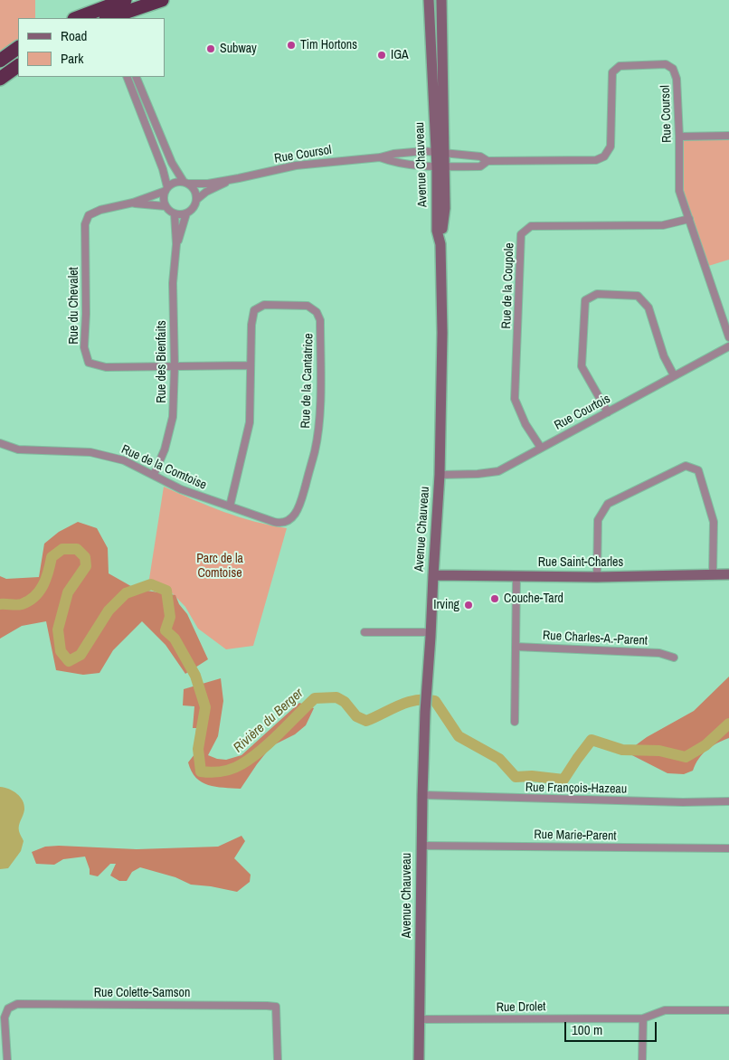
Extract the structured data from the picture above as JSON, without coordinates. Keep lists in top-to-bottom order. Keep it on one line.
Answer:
{"streets":{"main road":["Avenue Chauveau","Rue Saint-Charles"],"street":["Rue Coursol","Rue de la Coupole","Rue du Chevalet","Rue des Bienfaits","Rue de la Cantatrice","Rue Courtois","Rue de la Comtoise","Rue Charles-A.-Parent","Rue François-Hazeau","Rue Marie-Parent","Rue Colette-Samson","Rue Drolet"]},"crossings":[["Rue Coursol","Avenue Chauveau"],["Rue Coursol","Rue de la Coupole"],["Rue Coursol","Rue du Chevalet"],["Rue Coursol","Rue des Bienfaits"],["Avenue Chauveau","Rue Courtois"],["Avenue Chauveau","Rue Saint-Charles"],["Avenue Chauveau","Rue François-Hazeau"],["Avenue Chauveau","Rue Marie-Parent"],["Avenue Chauveau","Rue Drolet"],["Rue de la Coupole","Rue Courtois"],["Rue du Chevalet","Rue des Bienfaits"],["Rue du Chevalet","Rue de la Cantatrice"],["Rue des Bienfaits","Rue de la Comtoise"],["Rue de la Cantatrice","Rue de la Comtoise"]],"water":["Rivière du Berger"],"parks":["Parc de la Comtoise"],"places":["Tim Hortons","Subway","IGA","Couche-Tard","Irving"],"legend":["Road","Park"],"scale_bar":"100 m"}
